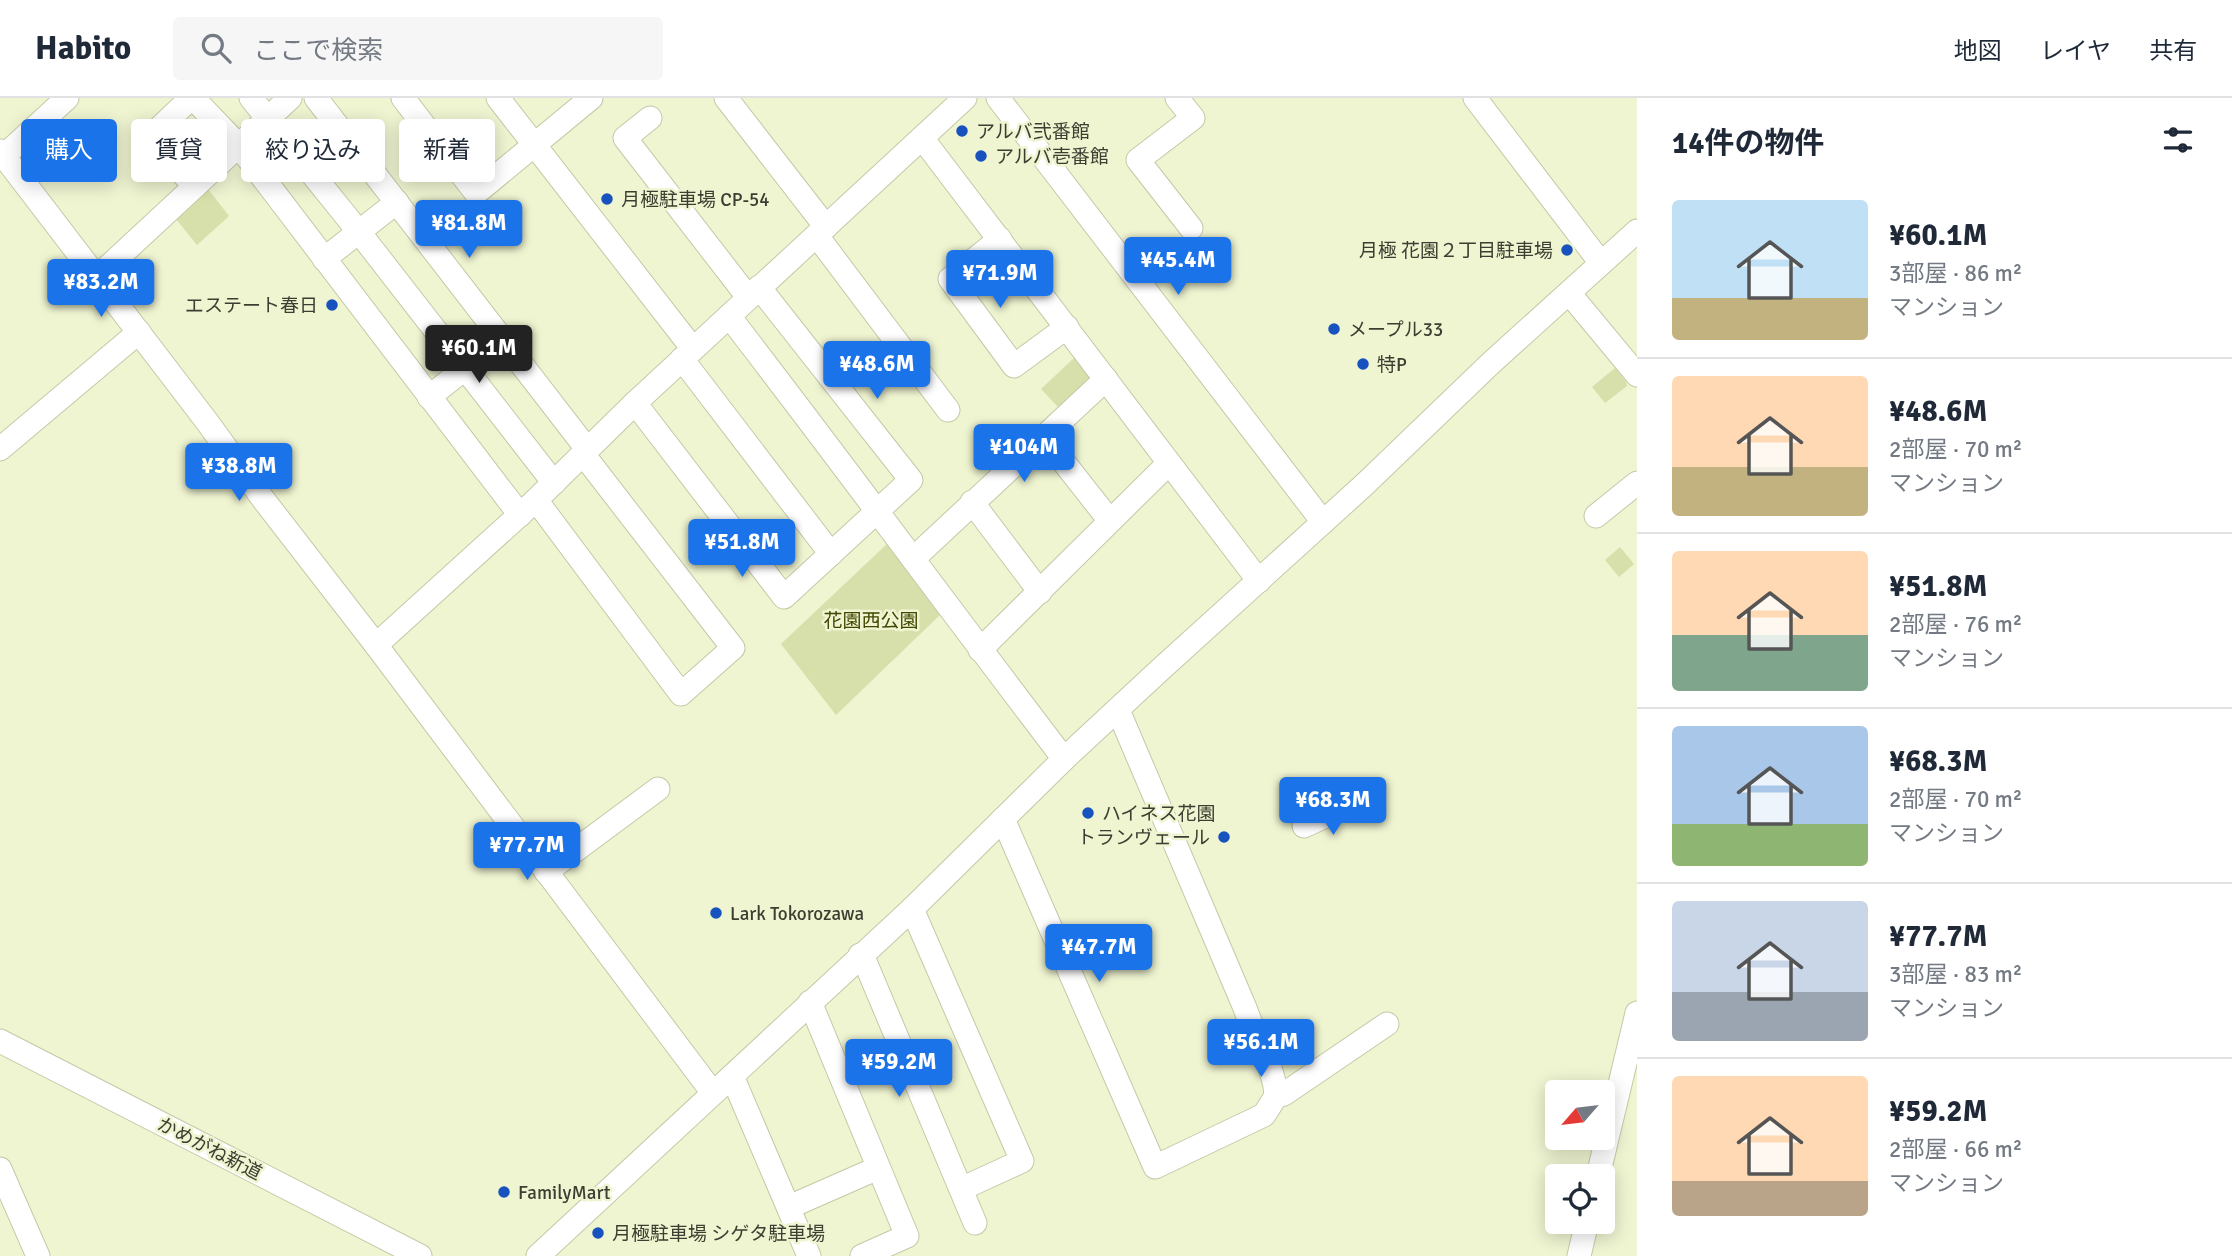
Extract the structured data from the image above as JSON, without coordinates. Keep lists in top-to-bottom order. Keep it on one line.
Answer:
{"streets":{"street":["かめがね新道"]},"parks":["花園西公園"],"places":["アルバ弐番館","アルバ壱番館","月極駐車場 CP-54","月極 花園２丁目駐車場","エステート春日","メープル33","特P","ハイネス花園","トランヴェール","Lark Tokorozawa","FamilyMart","月極駐車場 シゲタ駐車場"],"north":"bottom left","page":{"header":"Habito","search":"ここで検索","nav":["地図","レイヤ","共有"],"heading":"14件の物件","chip":["購入","賃貸","絞り込み","新着"],"list":[{"name":"¥60.1M","note":"3部屋 · 86 m² · マンション"},{"name":"¥48.6M","note":"2部屋 · 70 m² · マンション"},{"name":"¥51.8M","note":"2部屋 · 76 m² · マンション"},{"name":"¥68.3M","note":"2部屋 · 70 m² · マンション"},{"name":"¥77.7M","note":"3部屋 · 83 m² · マンション"},{"name":"¥59.2M","note":"2部屋 · 66 m² · マンション"}],"price":["¥81.8M","¥45.4M","¥71.9M","¥83.2M","¥60.1M","¥48.6M","¥104M","¥38.8M","¥51.8M","¥68.3M","¥77.7M","¥47.7M","¥56.1M","¥59.2M"]}}
